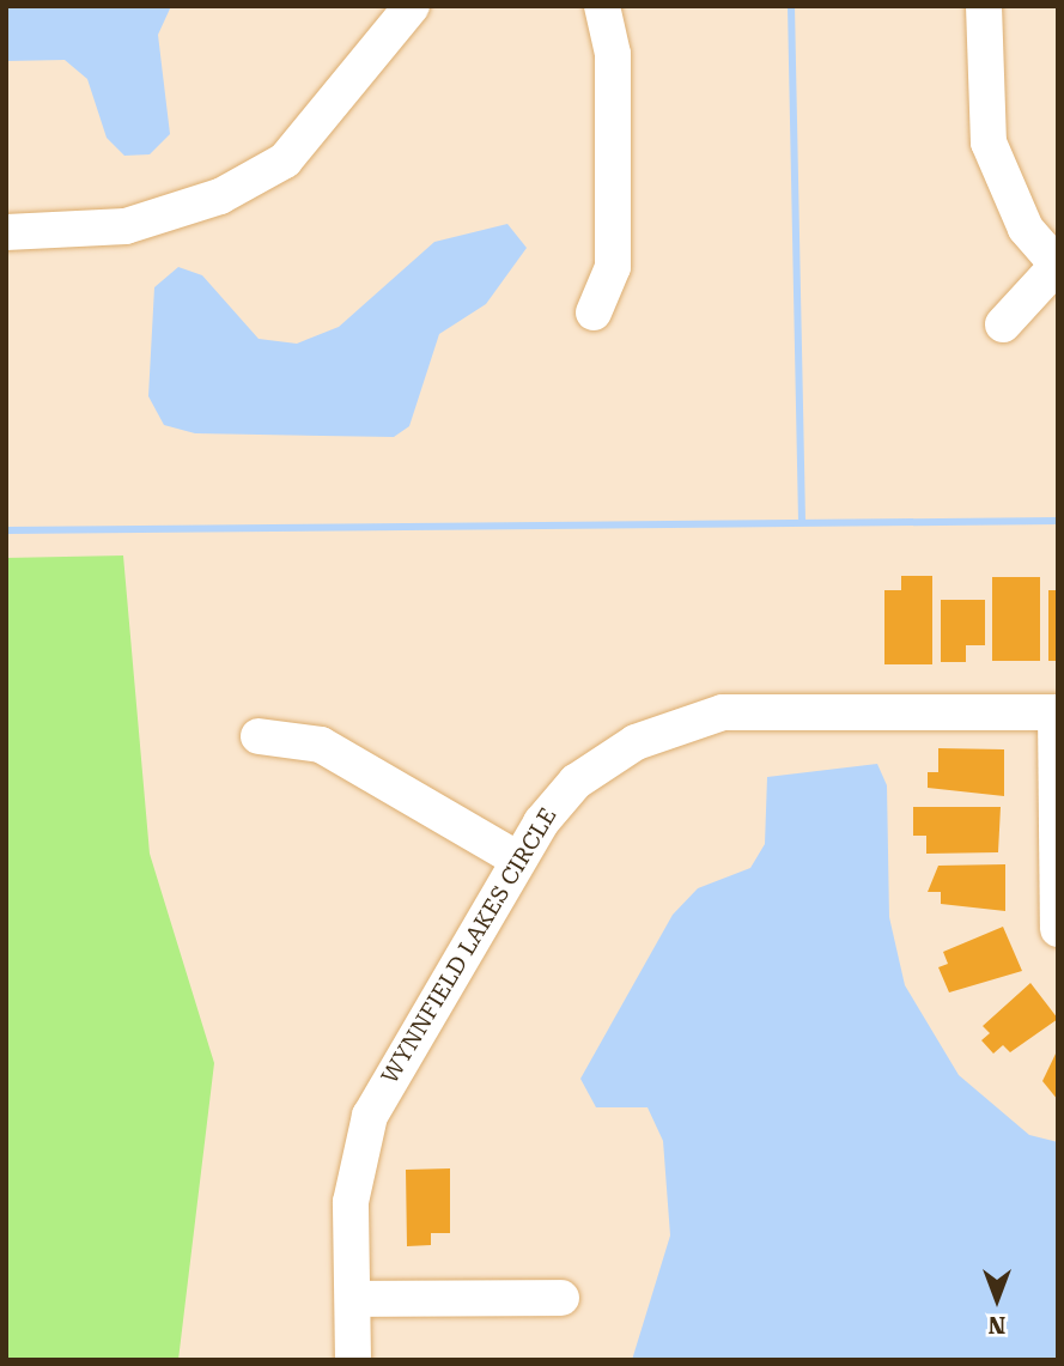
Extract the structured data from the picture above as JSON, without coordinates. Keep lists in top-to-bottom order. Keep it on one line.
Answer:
{"streets":{"street":["WYNNFIELD LAKES CIRCLE"]},"north":"bottom"}
